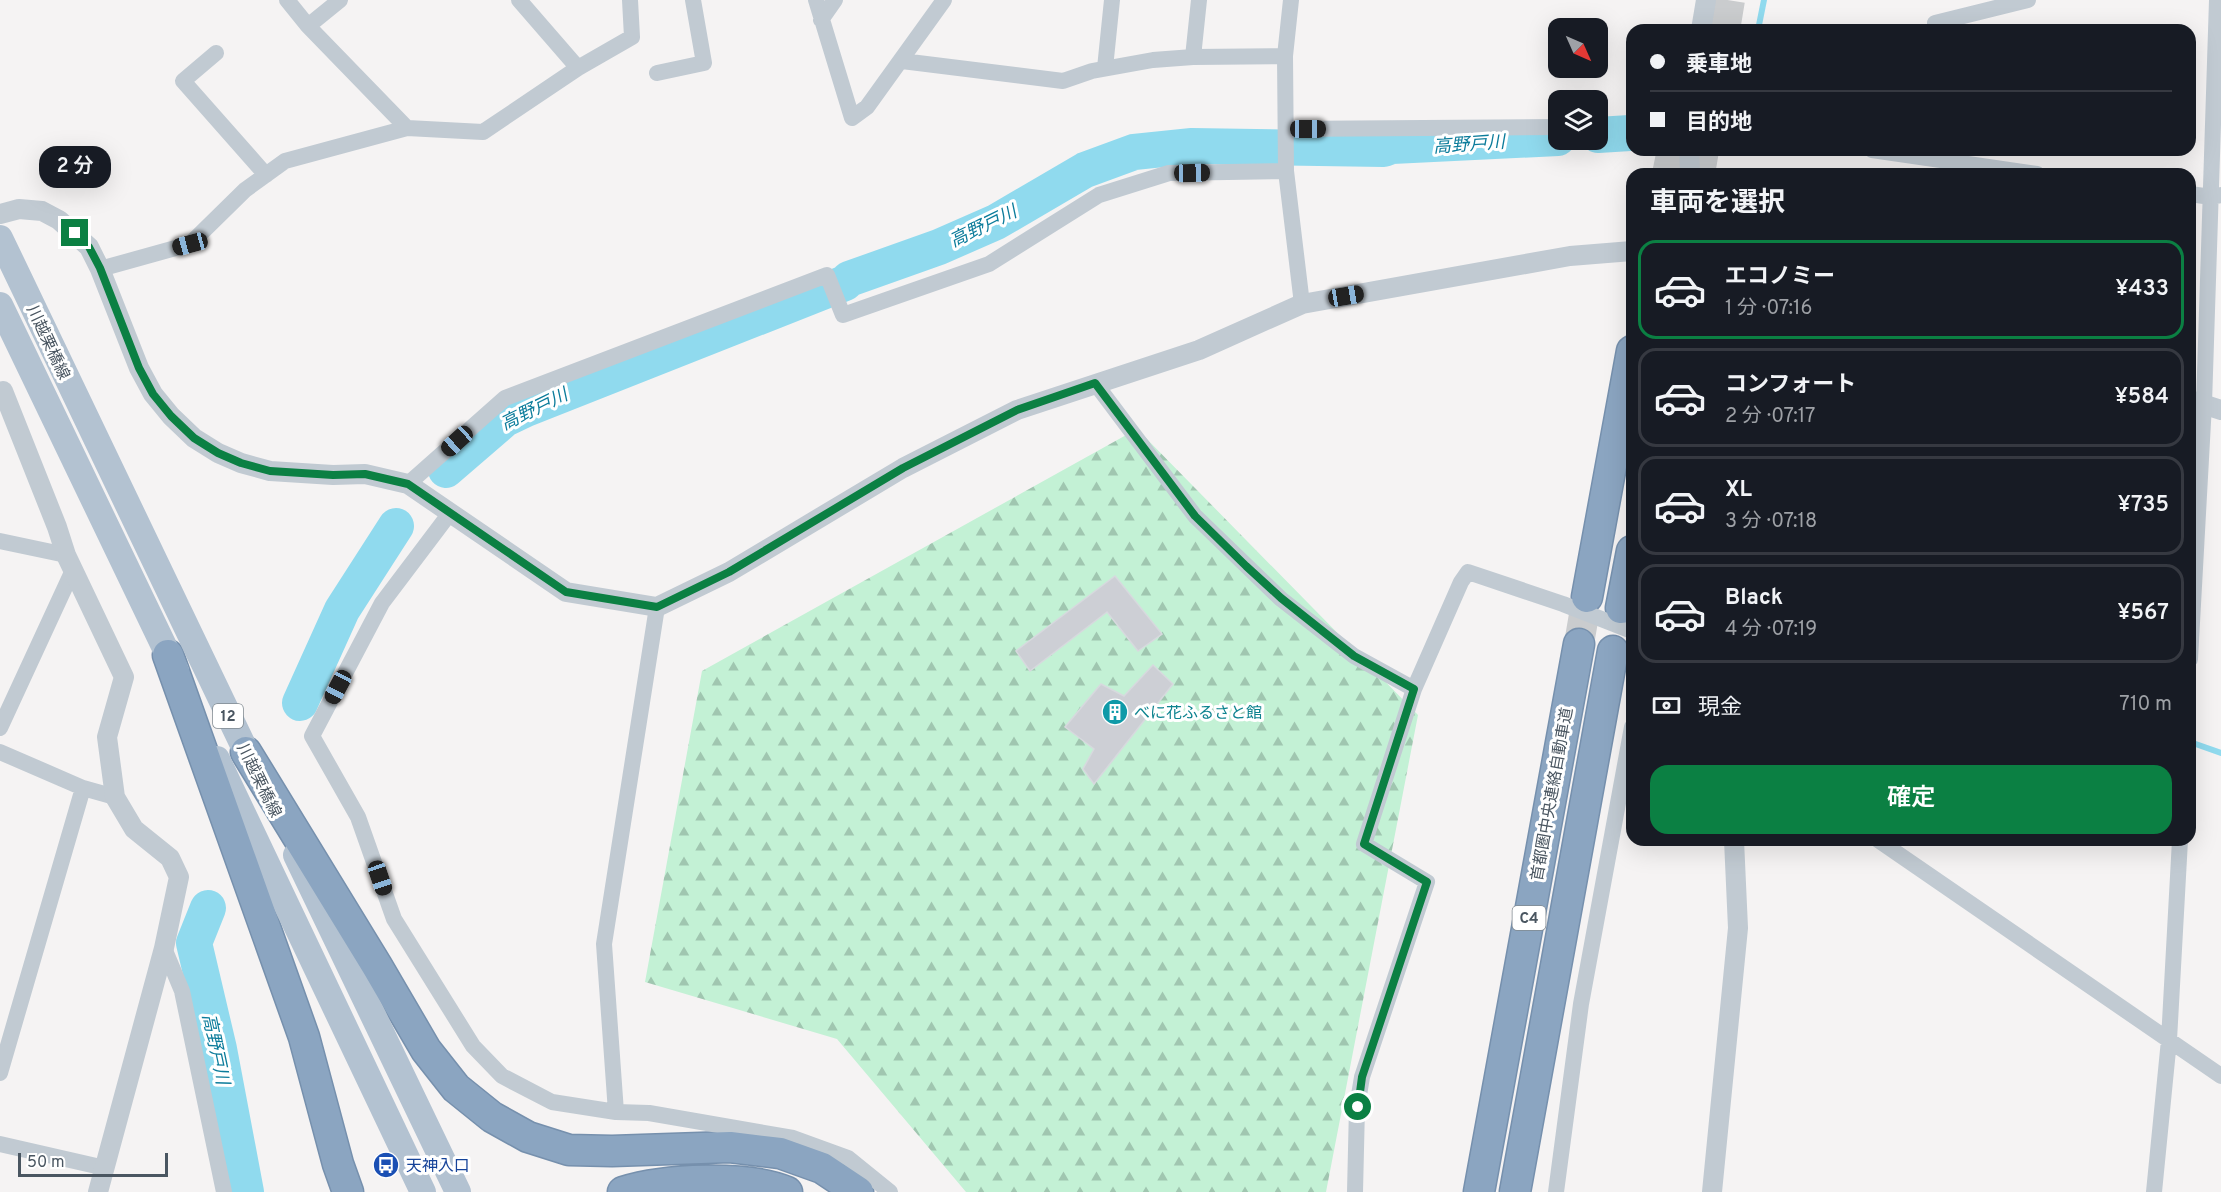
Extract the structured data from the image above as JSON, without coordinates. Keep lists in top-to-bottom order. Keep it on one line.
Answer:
{"streets":{"highway":["首都圏中央連絡自動車道","C4"],"main road":["川越栗橋線","12"]},"water":["高野戸川"],"places":{"building":["べに花ふるさと館"],"bus stop":["天神入口"]},"scale_bar":"50 m","north":"bottom right","page":{"banner":["乗車地","目的地"],"bubble":"2 分","heading":"車両を選択","list":[{"name":"エコノミー","note":"1 分 · 07:16","value":"¥433"},{"name":"コンフォート","note":"2 分 · 07:17","value":"¥584"},{"name":"XL","note":"3 分 · 07:18","value":"¥735"},{"name":"Black","note":"4 分 · 07:19","value":"¥567"}],"pay":["現金","710 m"],"buttons":"確定","scale":"50 m"}}
